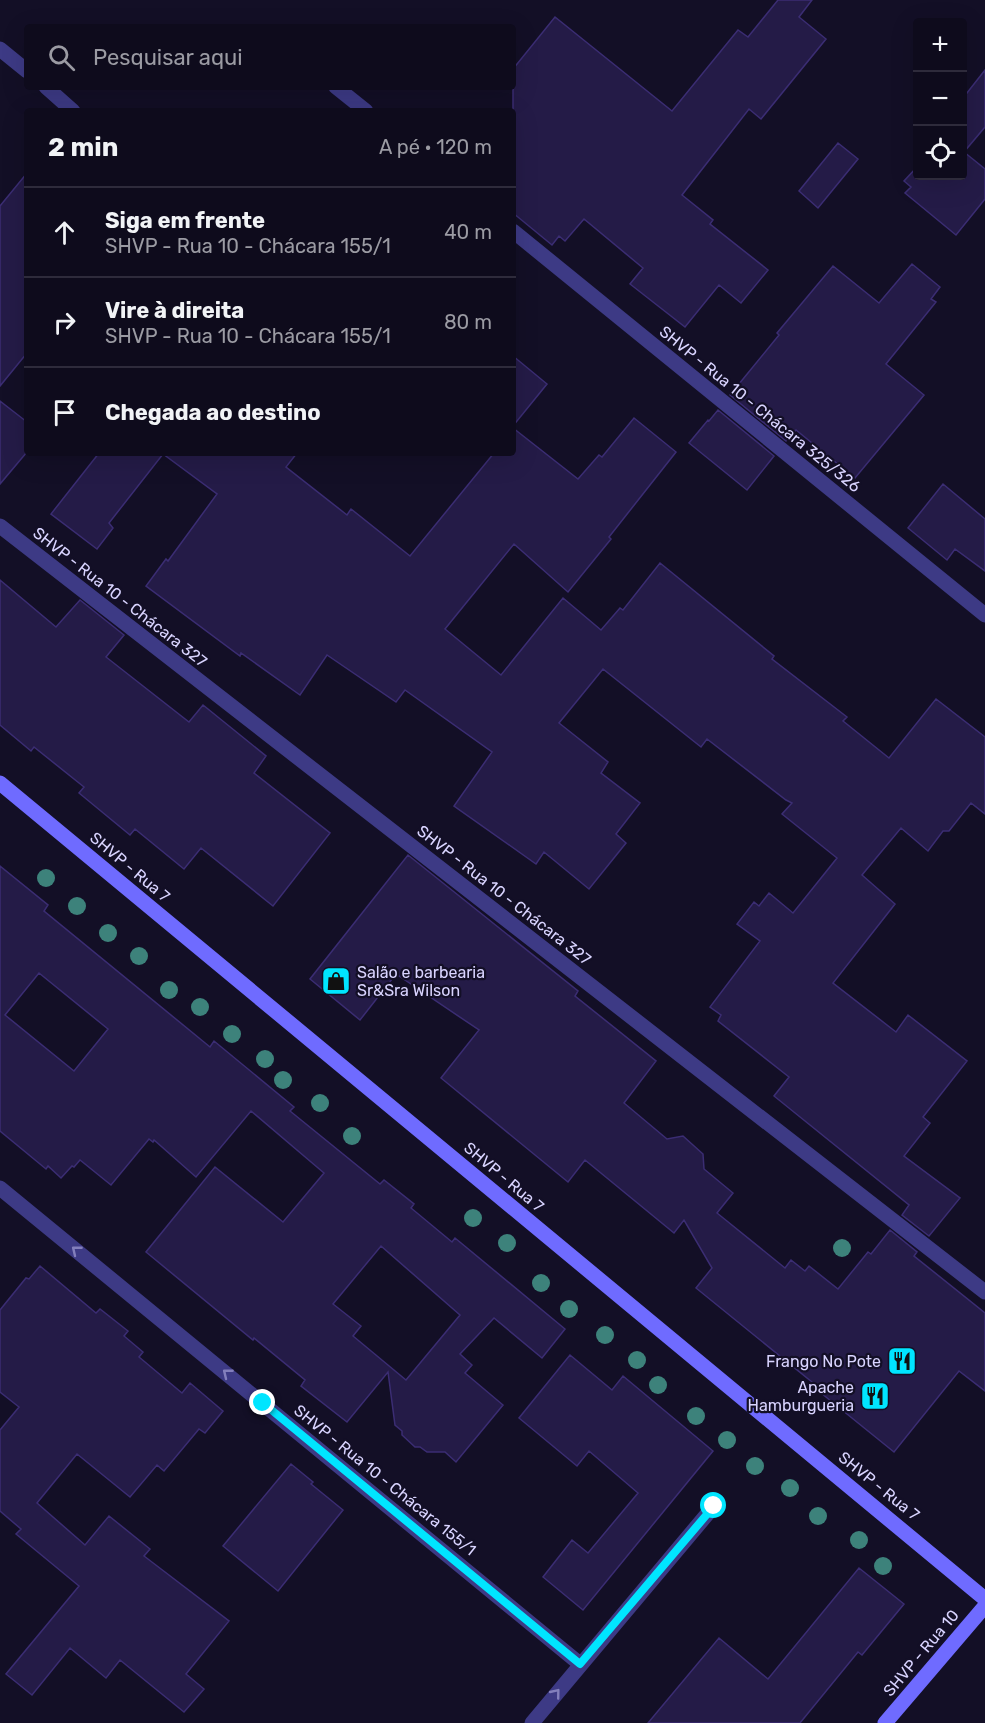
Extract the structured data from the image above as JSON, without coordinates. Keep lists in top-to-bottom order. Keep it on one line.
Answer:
{"streets":{"street":["SHVP - Rua 10 - Chácara 325/326","SHVP - Rua 10 - Chácara 327","SHVP - Rua 7","SHVP - Rua 10 - Chácara 155/1","SHVP - Rua 10"]},"one_way":["SHVP - Rua 10 - Chácara 155/1"],"places":{"shop":["Salão e barbearia Sr&Sra Wilson"],"restaurant":["Frango No Pote","Apache Hamburgueria"]},"page":{"map_buttons":["+","−"],"search":"Pesquisar aqui","heading":["2 min","A pé · 120 m"],"list":[["Siga em frente","SHVP - Rua 10 - Chácara 155/1","40 m"],["Vire à direita","SHVP - Rua 10 - Chácara 155/1","80 m"],"Chegada ao destino"]}}
